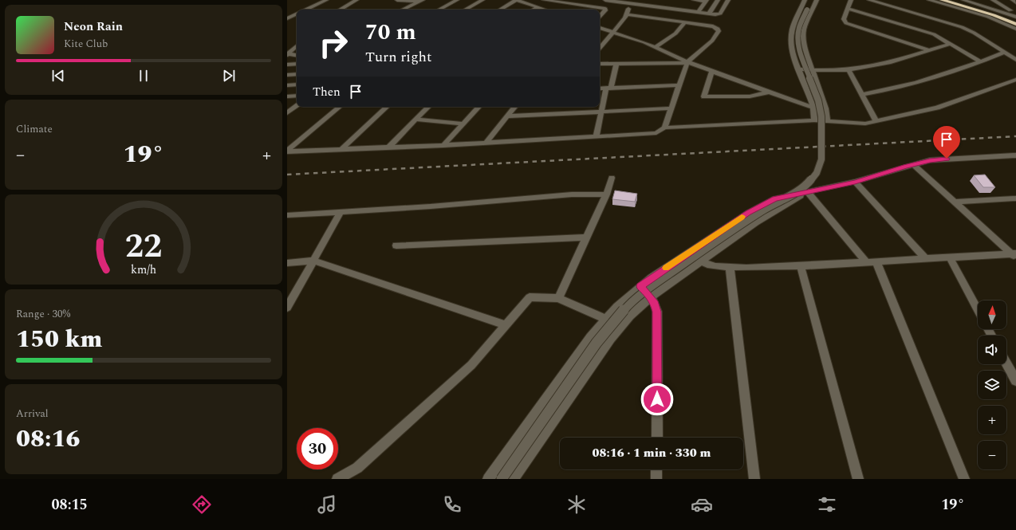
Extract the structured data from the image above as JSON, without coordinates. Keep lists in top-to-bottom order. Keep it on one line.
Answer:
{"north":"top","page":{"turn":["70 m","Turn right"],"song":["Neon Rain","Kite Club"],"then":"Then","tile":["Climate",["Range · 30%","150 km"],["Arrival","08:16"]],"heat":["−","19°","+"],"map_buttons":["+","−"],"limit":"30","trip":"08:16 · 1 min · 330 m","tabs":["08:15","19°"],"gauge":["22","km/h"]}}
